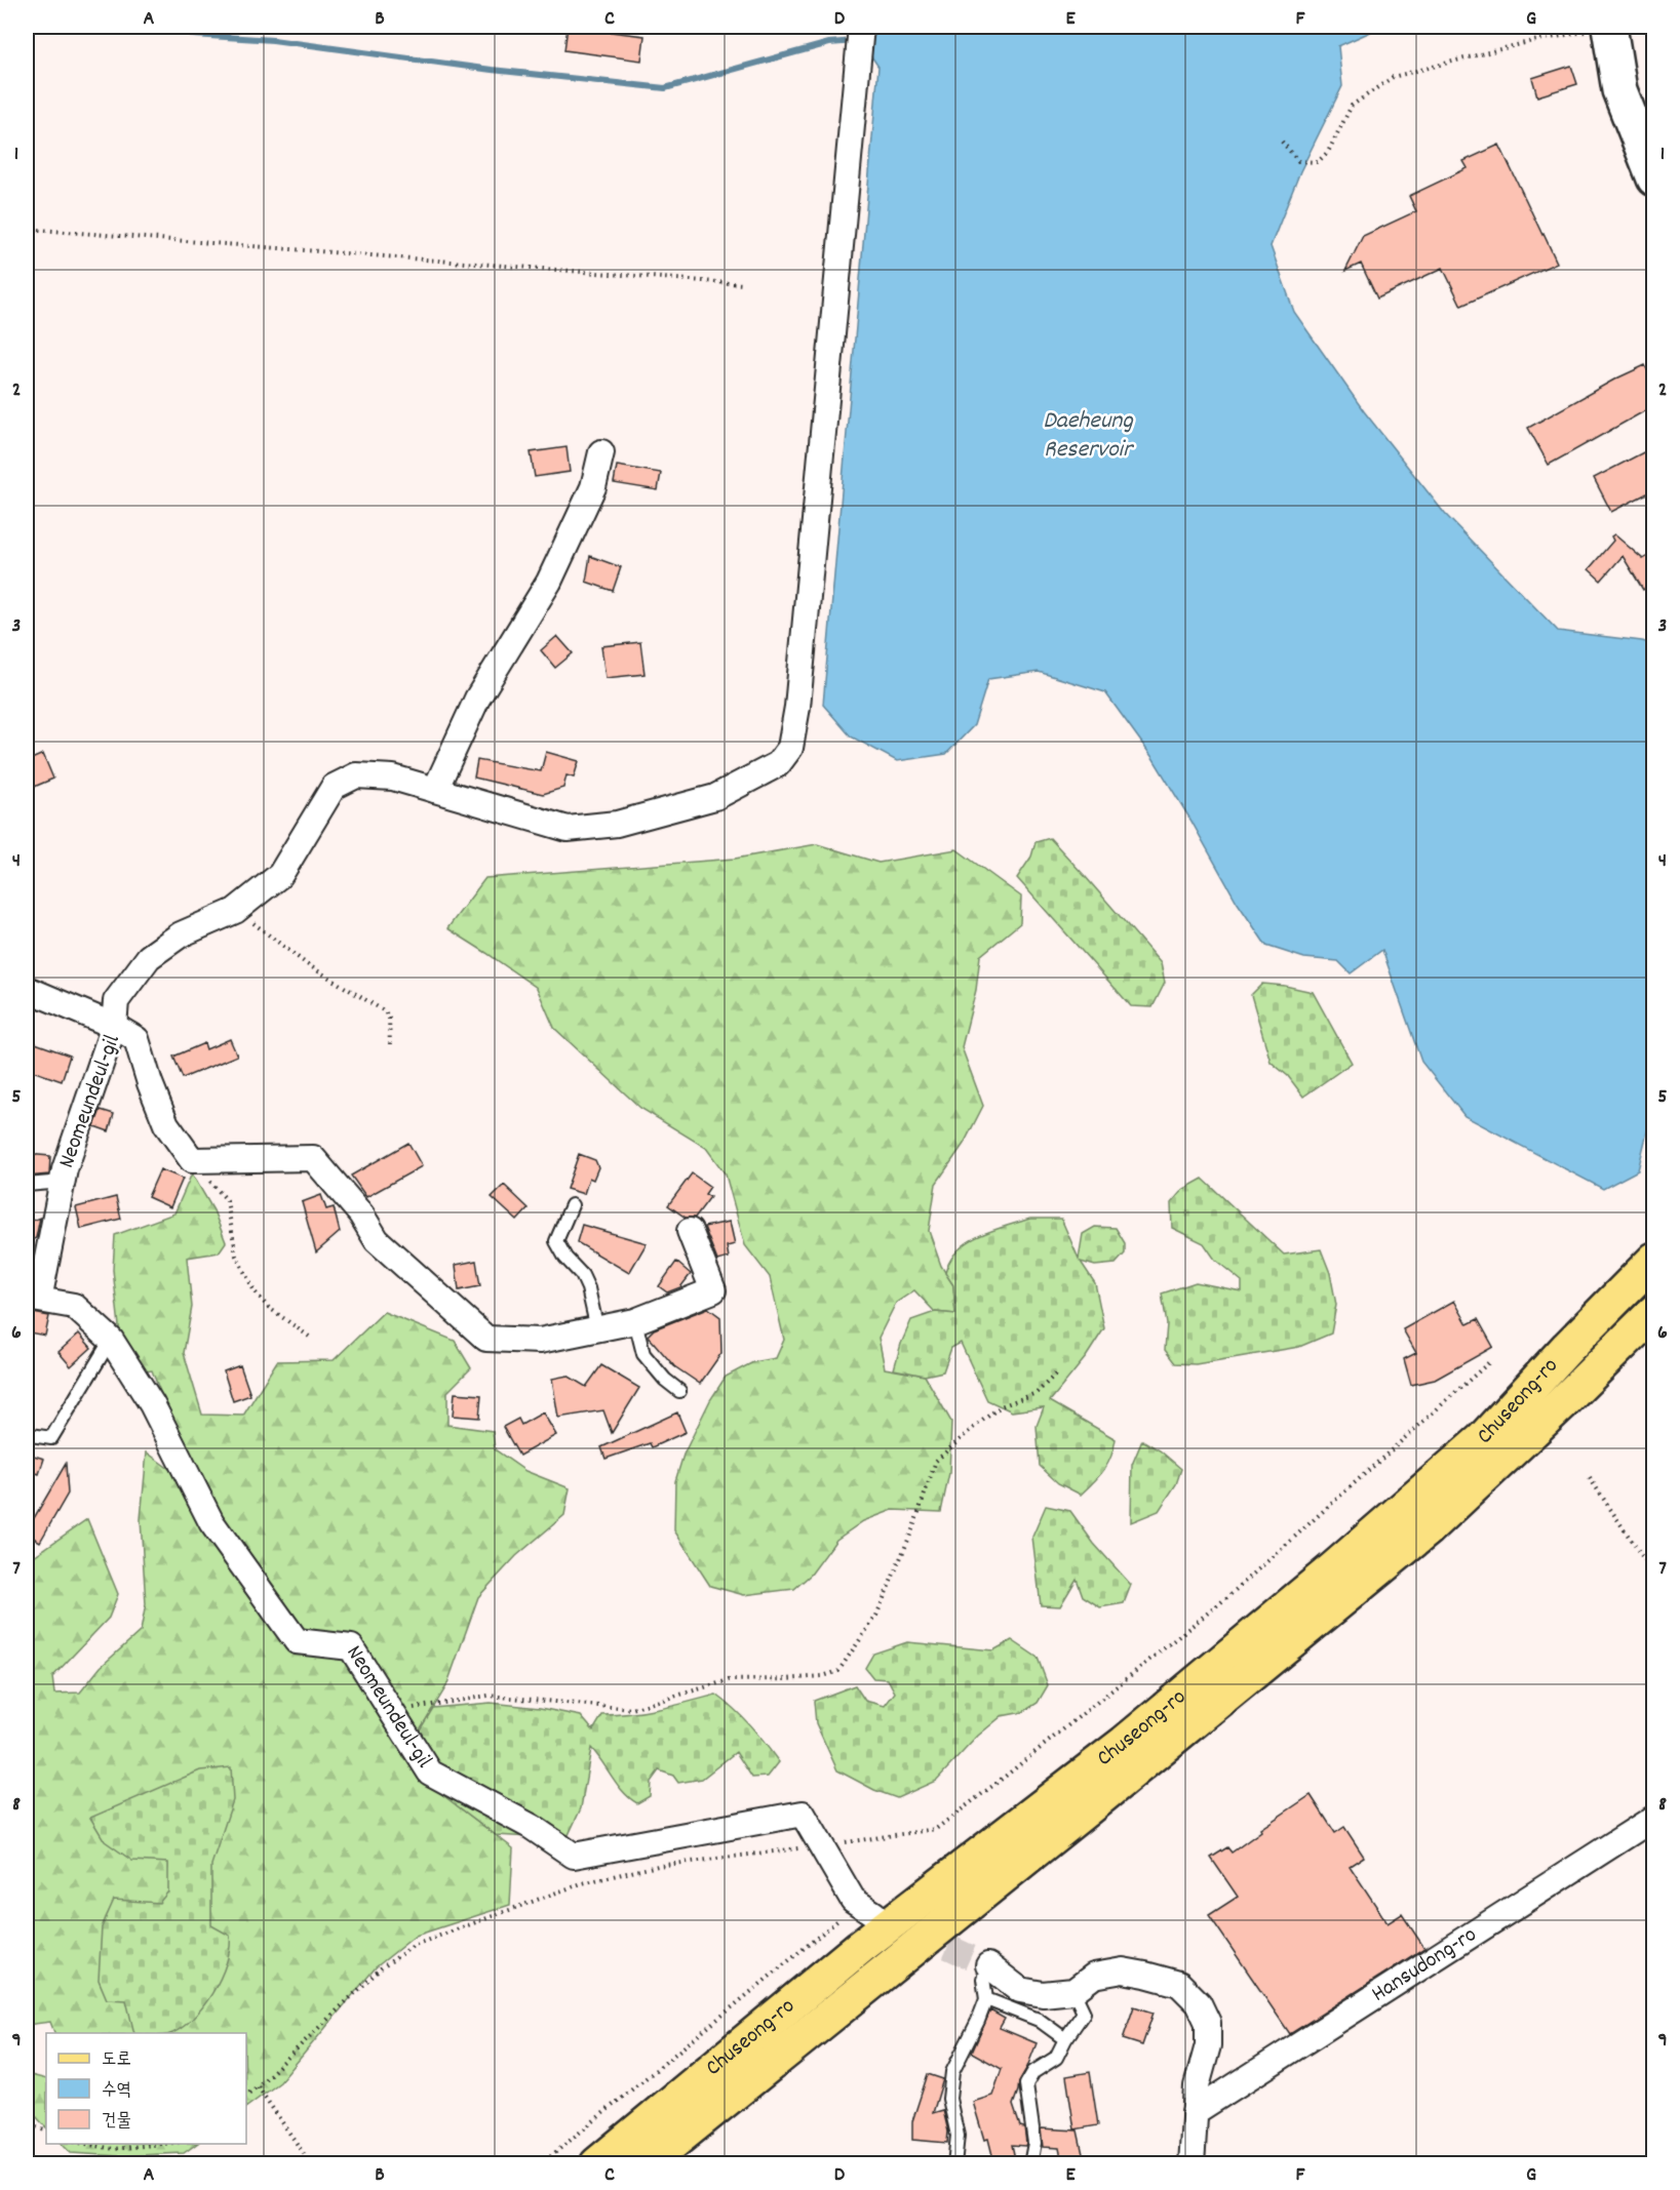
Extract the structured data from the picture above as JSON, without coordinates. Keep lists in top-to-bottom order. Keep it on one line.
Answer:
{"streets":{"main road":["Chuseong-ro"],"street":["Neomeundeul-gil","Hansudong-ro"]},"water":["Daeheung Reservoir"],"legend":["도로","수역","건물"],"grid":{"columns":["A","B","C","D","E","F","G"],"rows":["1","2","3","4","5","6","7","8","9"]}}
